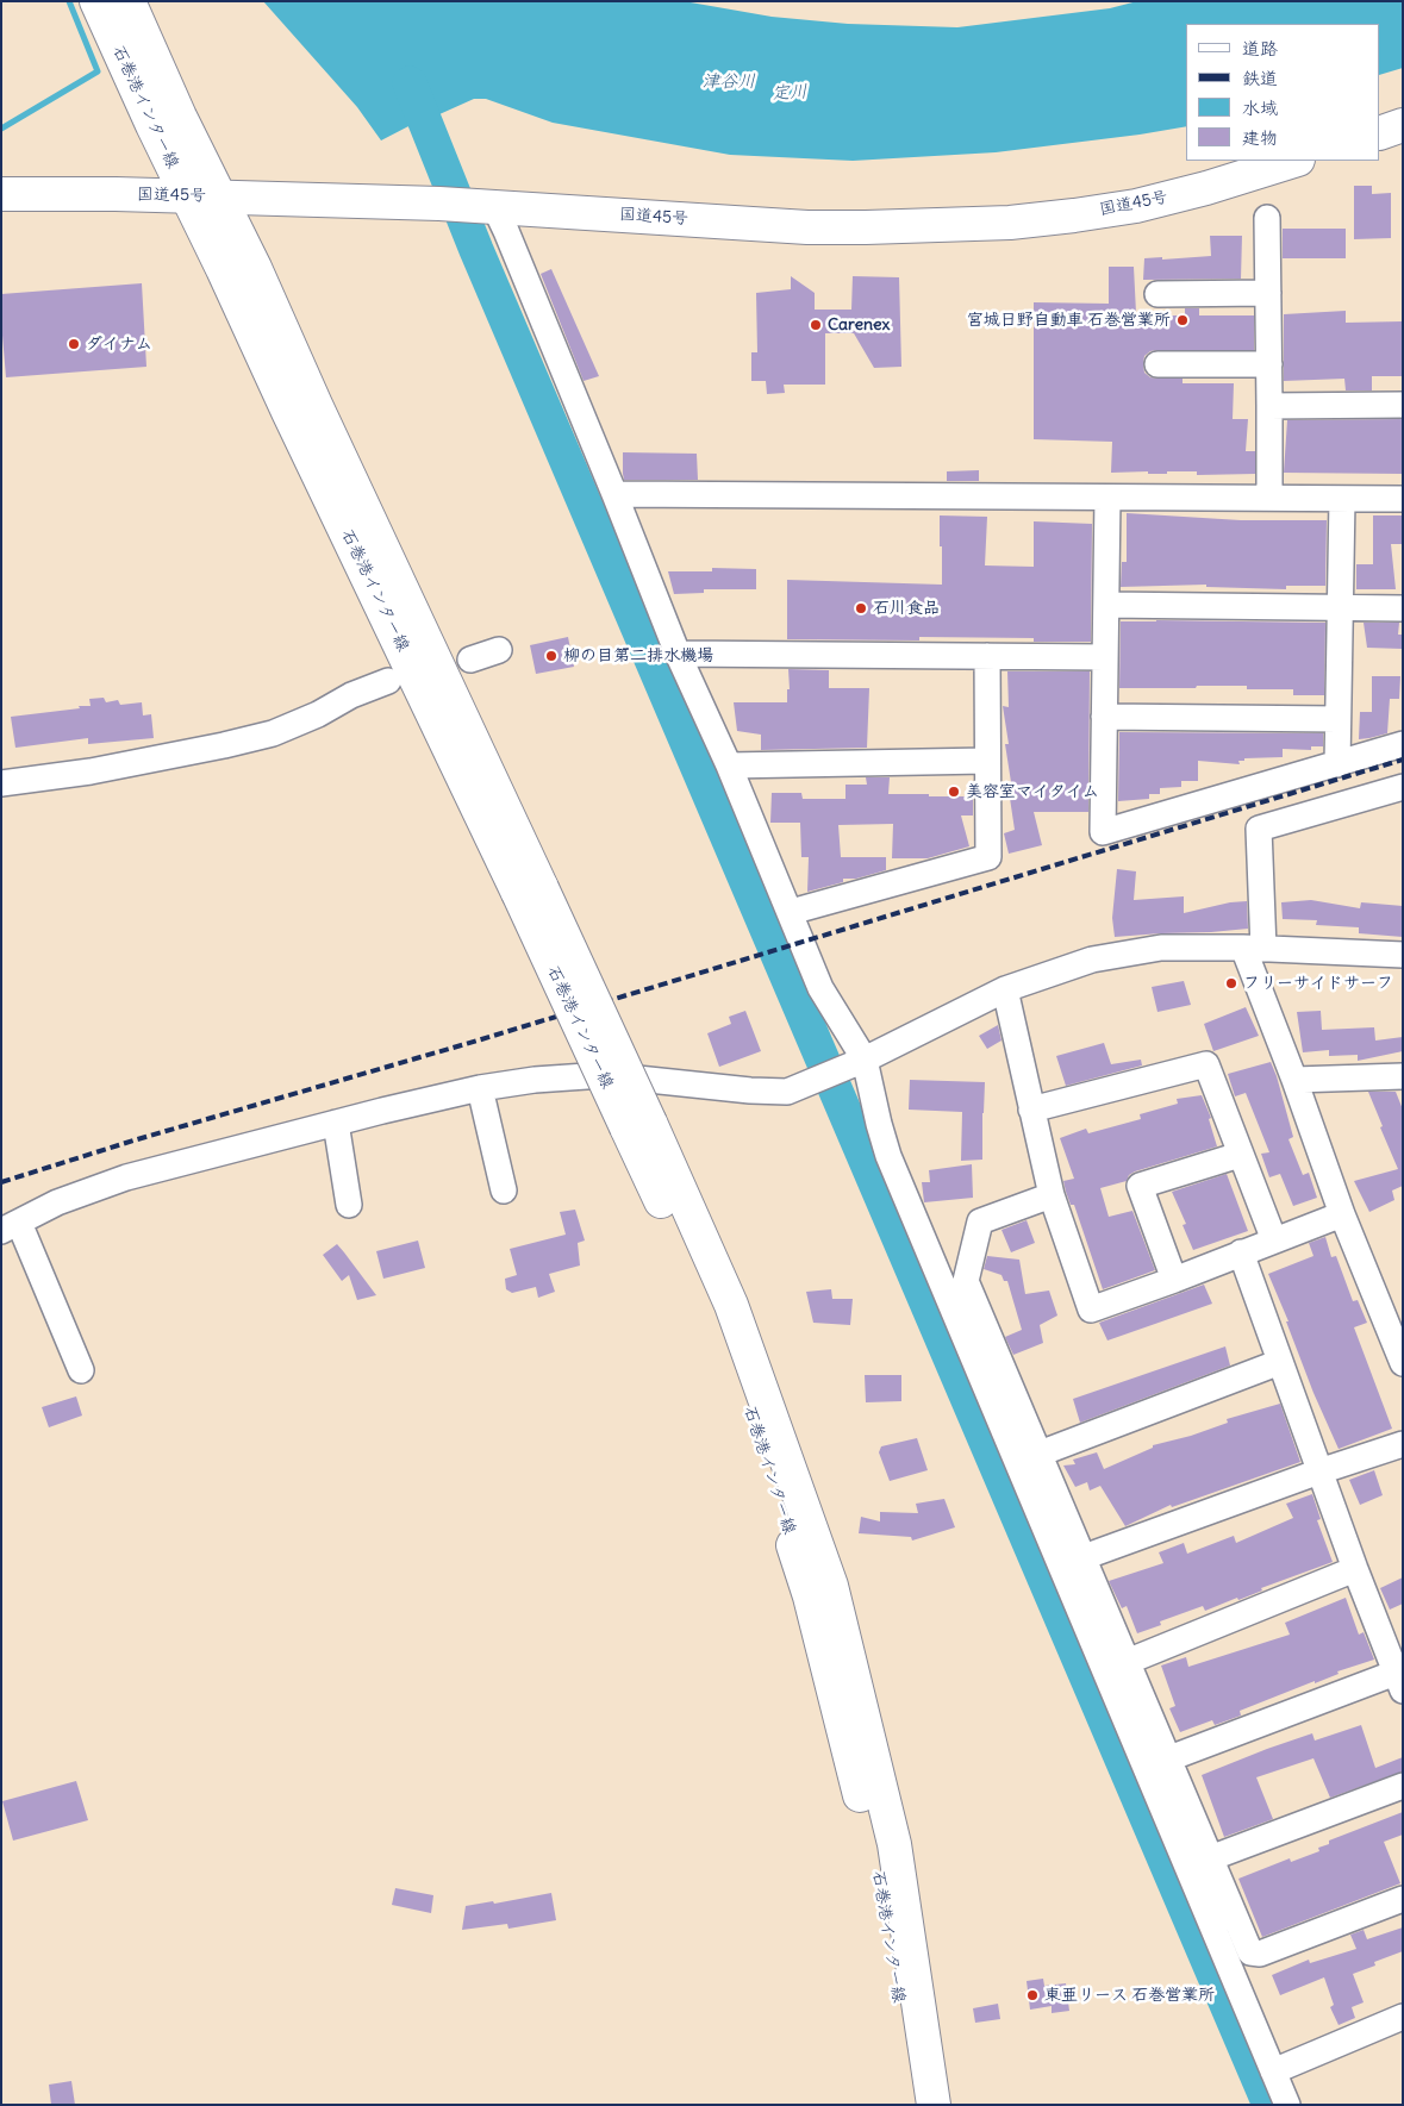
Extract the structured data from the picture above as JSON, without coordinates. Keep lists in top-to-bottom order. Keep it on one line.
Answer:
{"streets":{"main road":["石巻港インター線","国道45号"]},"crossings":[["石巻港インター線","国道45号"]],"water":["津谷川","定川"],"places":["宮城日野自動車 石巻営業所","Carenex","ダイナム","石川食品","柳の目第二排水機場","美容室マイタイム","フリーサイドサーフ","東亜リース 石巻営業所"],"legend":["道路","鉄道","水域","建物"]}
